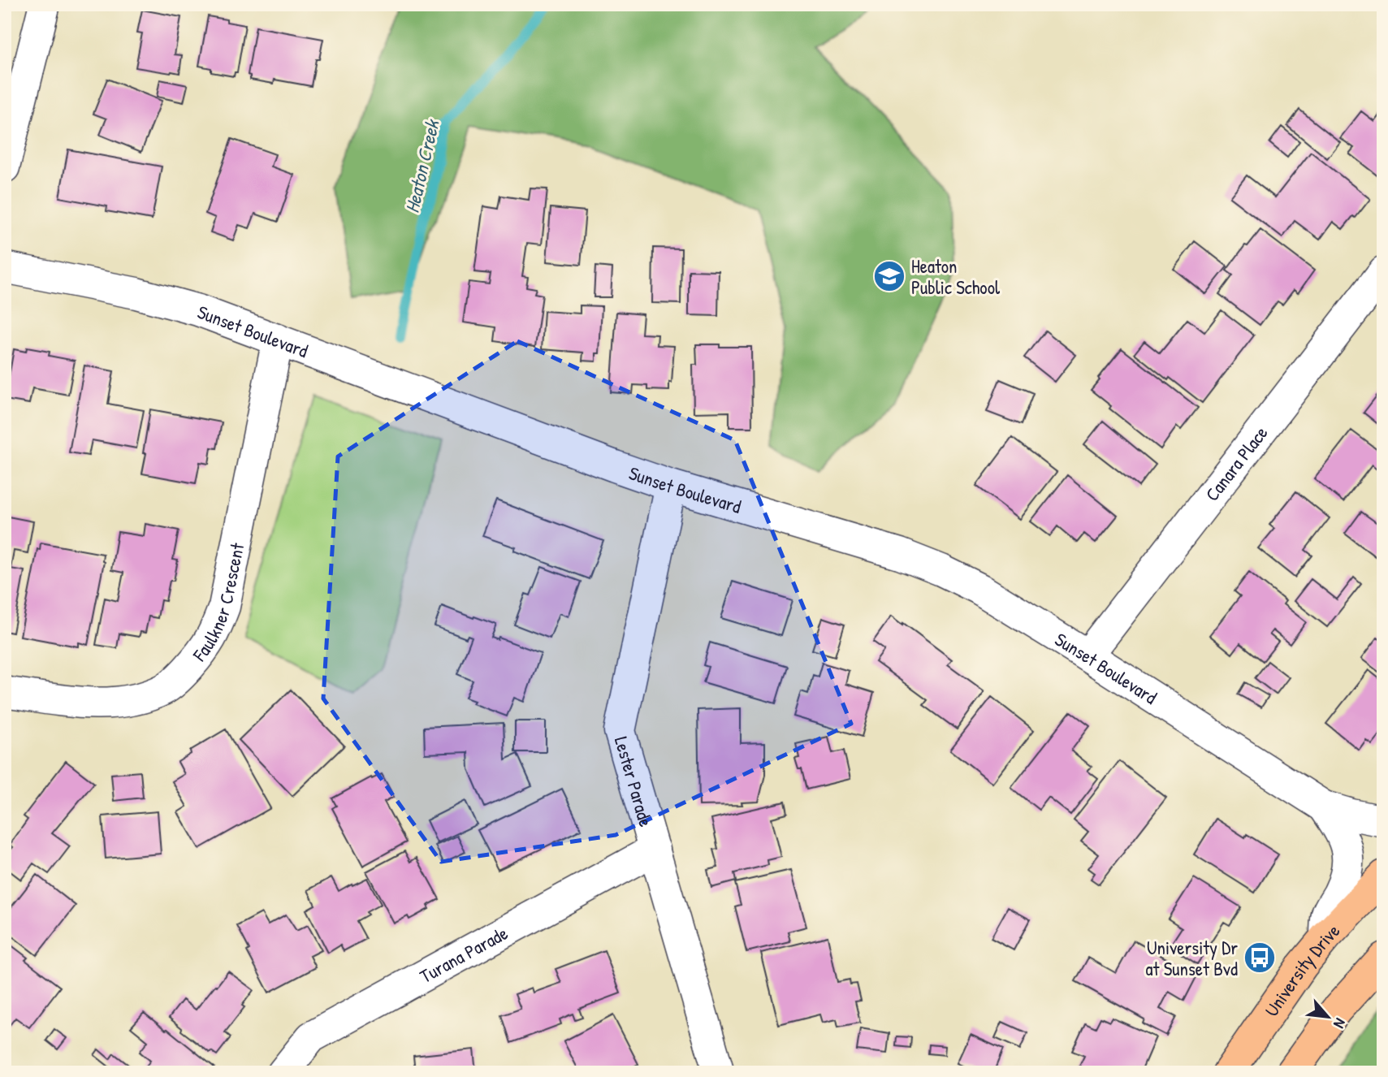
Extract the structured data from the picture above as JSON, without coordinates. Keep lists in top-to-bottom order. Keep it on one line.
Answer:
{"streets":{"main road":["University Drive"],"street":["Sunset Boulevard","Canara Place","Faulkner Crescent","Lester Parade","Turana Parade"]},"crossings":[["Sunset Boulevard","Canara Place"],["Sunset Boulevard","Faulkner Crescent"],["Sunset Boulevard","Lester Parade"],["Sunset Boulevard","University Drive"],["Lester Parade","Turana Parade"]],"water":["Heaton Creek"],"places":{"school or university":["Heaton Public School"],"bus stop":["University Dr at Sunset Bvd"]},"north":"bottom right"}
